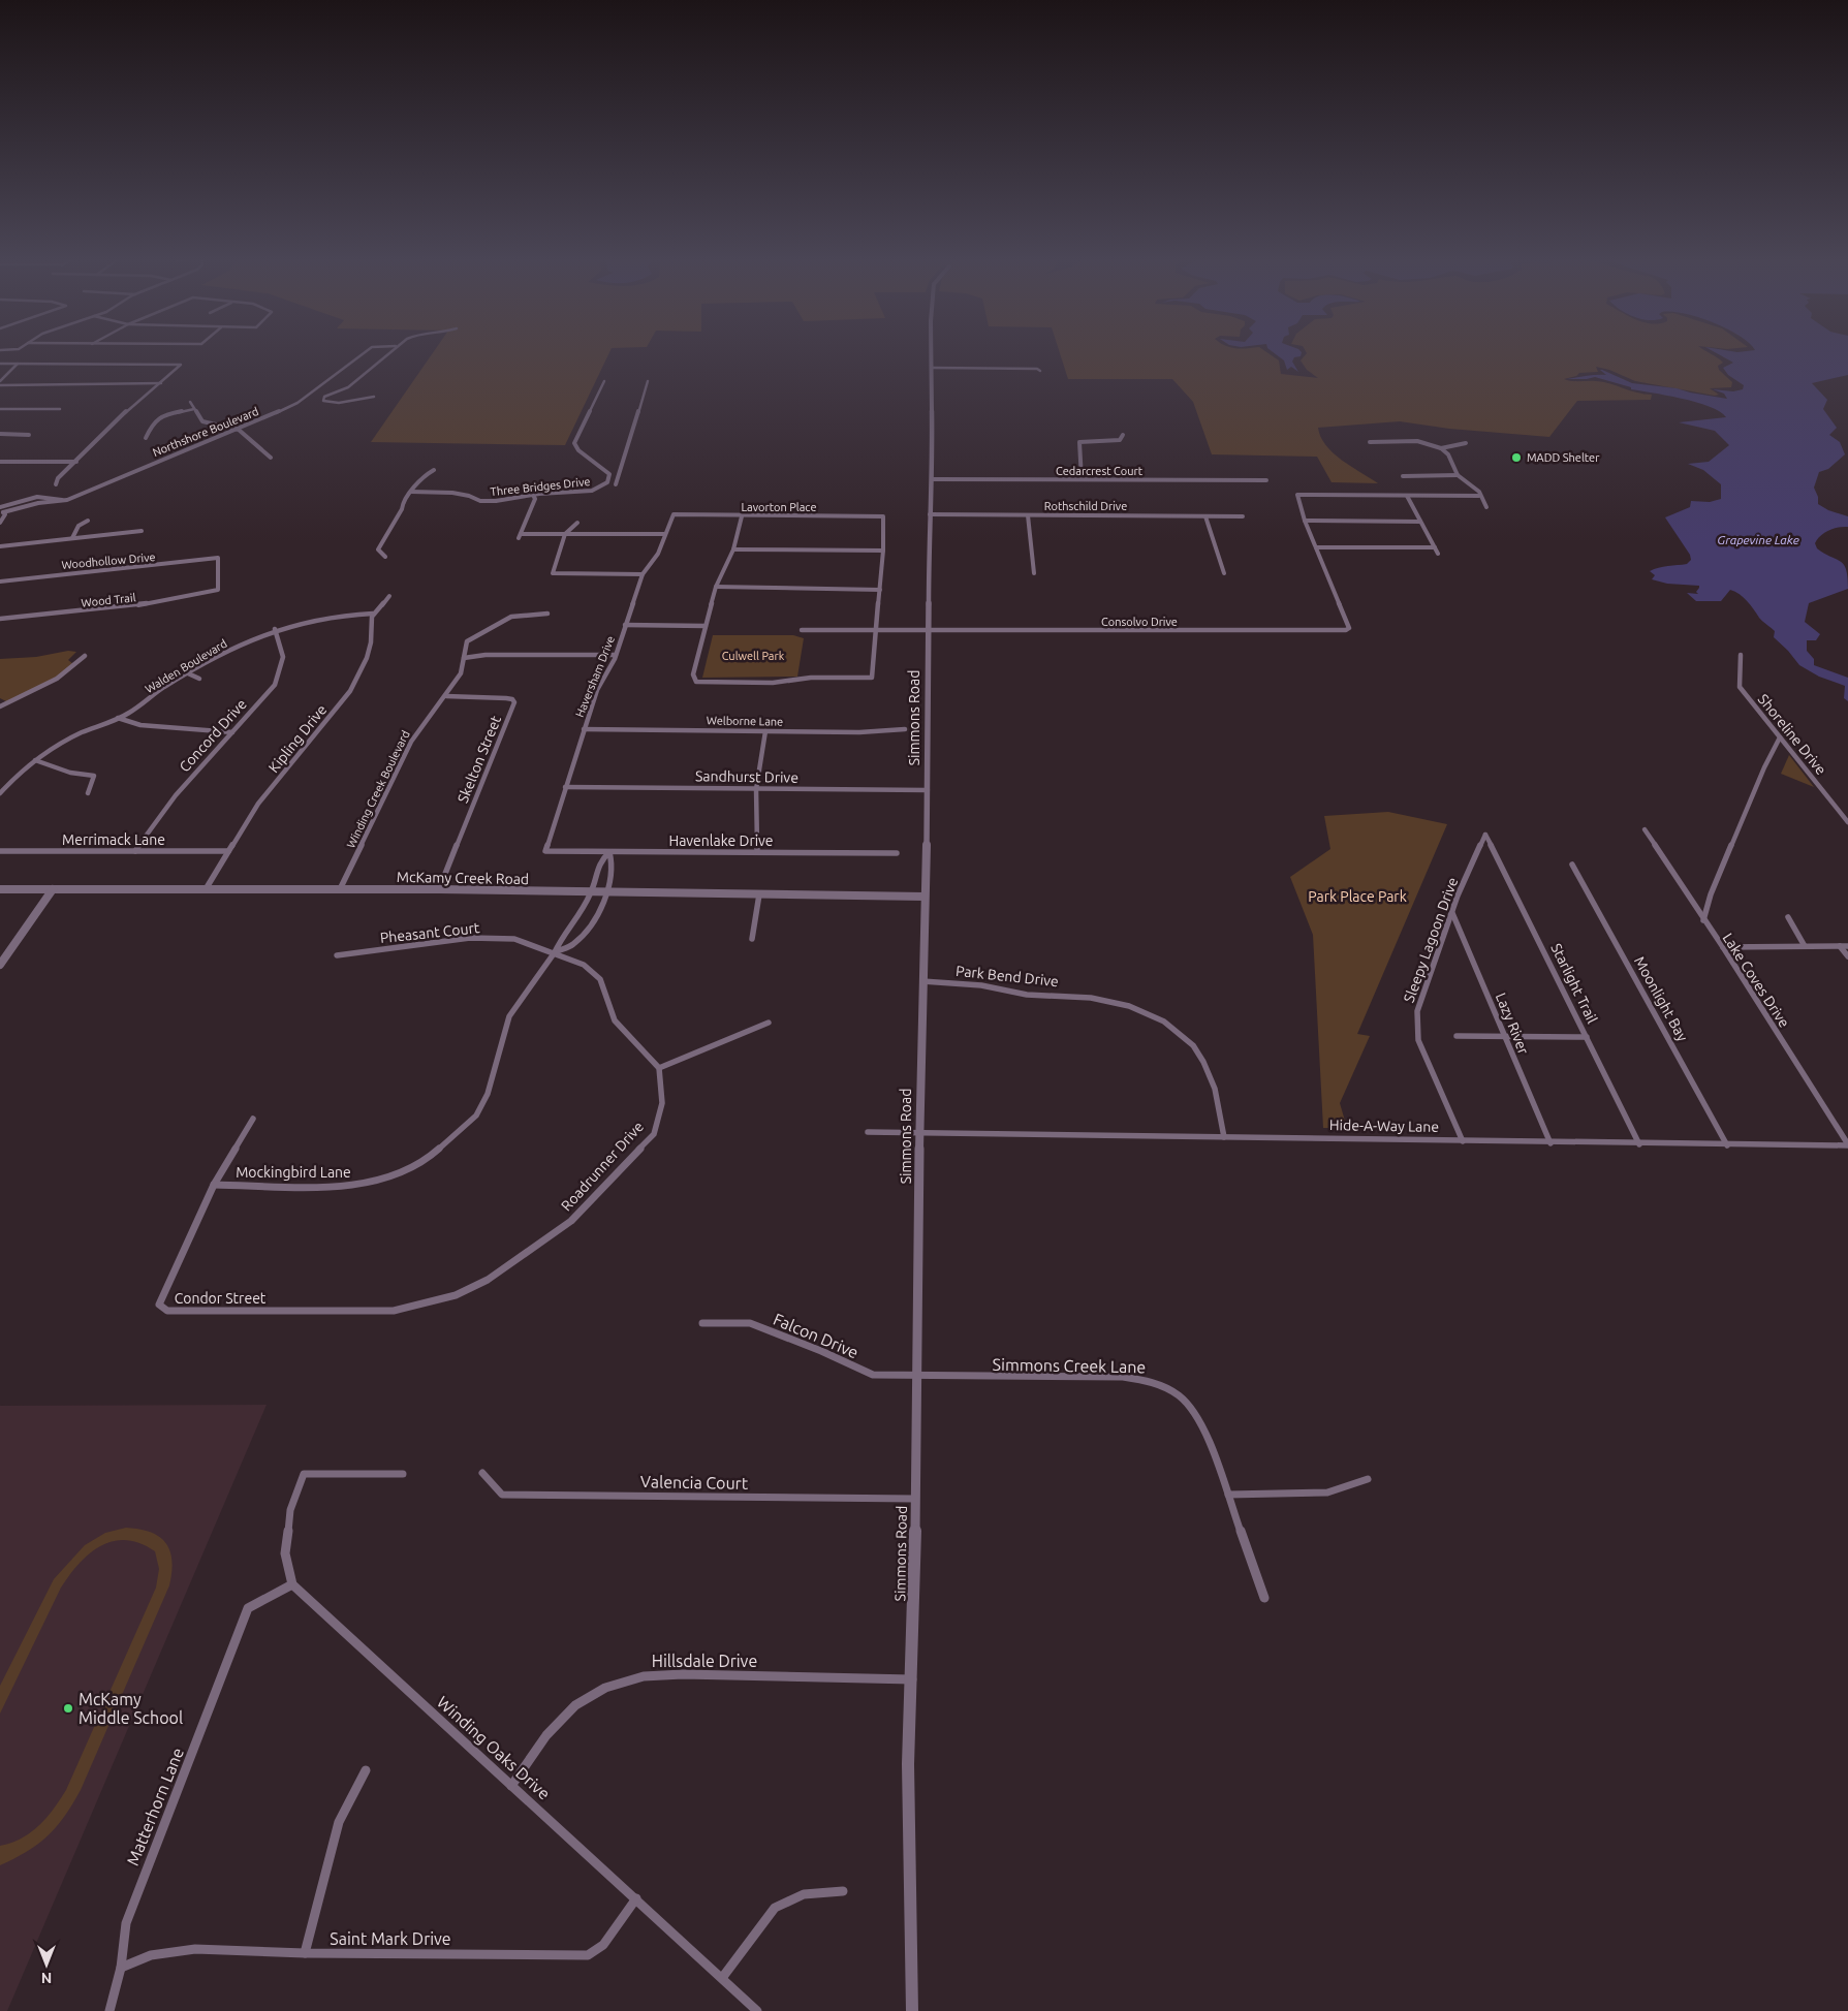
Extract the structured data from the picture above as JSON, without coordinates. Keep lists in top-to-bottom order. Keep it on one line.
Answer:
{"streets":{"street":["Northshore Boulevard","Cedarcrest Court","Three Bridges Drive","Rothschild Drive","Lavorton Place","Woodhollow Drive","Wood Trail","Consolvo Drive","Walden Boulevard","Haversham Drive","Simmons Road","Welborne Lane","Shoreline Drive","Concord Drive","Kipling Drive","Skelton Street","Sandhurst Drive","Winding Creek Boulevard","Merrimack Lane","Havenlake Drive","McKamy Creek Road","Pheasant Court","Sleepy Lagoon Drive","Park Bend Drive","Lake Coves Drive","Starlight Trail","Moonlight Bay","Lazy River","Hide-A-Way Lane","Roadrunner Drive","Mockingbird Lane","Condor Street","Falcon Drive","Simmons Creek Lane","Valencia Court","Hillsdale Drive","Winding Oaks Drive","Matterhorn Lane","Saint Mark Drive"]},"crossings":[["Cedarcrest Court","Simmons Road"],["Rothschild Drive","Simmons Road"],["Lavorton Place","Haversham Drive"],["Woodhollow Drive","Wood Trail"],["Consolvo Drive","Simmons Road"],["Walden Boulevard","Concord Drive"],["Walden Boulevard","Kipling Drive"],["Haversham Drive","Welborne Lane"],["Haversham Drive","Sandhurst Drive"],["Haversham Drive","Havenlake Drive"],["Simmons Road","Sandhurst Drive"],["Simmons Road","McKamy Creek Road"],["Simmons Road","Park Bend Drive"],["Simmons Road","Hide-A-Way Lane"],["Simmons Road","Falcon Drive"],["Simmons Road","Simmons Creek Lane"],["Simmons Road","Valencia Court"],["Simmons Road","Hillsdale Drive"],["Concord Drive","Merrimack Lane"],["Kipling Drive","Merrimack Lane"],["Kipling Drive","McKamy Creek Road"],["Skelton Street","Winding Creek Boulevard"],["Skelton Street","McKamy Creek Road"],["Winding Creek Boulevard","McKamy Creek Road"],["Havenlake Drive","Mockingbird Lane"],["McKamy Creek Road","Mockingbird Lane"],["Pheasant Court","Mockingbird Lane"],["Sleepy Lagoon Drive","Starlight Trail"],["Sleepy Lagoon Drive","Lazy River"],["Sleepy Lagoon Drive","Hide-A-Way Lane"],["Park Bend Drive","Hide-A-Way Lane"],["Lake Coves Drive","Hide-A-Way Lane"],["Starlight Trail","Hide-A-Way Lane"],["Moonlight Bay","Hide-A-Way Lane"],["Lazy River","Hide-A-Way Lane"],["Roadrunner Drive","Condor Street"],["Mockingbird Lane","Condor Street"],["Falcon Drive","Simmons Creek Lane"],["Hillsdale Drive","Winding Oaks Drive"],["Winding Oaks Drive","Matterhorn Lane"],["Winding Oaks Drive","Saint Mark Drive"],["Matterhorn Lane","Saint Mark Drive"]],"water":["Grapevine Lake"],"parks":["Culwell Park","Park Place Park"],"places":["MADD Shelter","McKamy Middle School"],"north":"bottom"}
